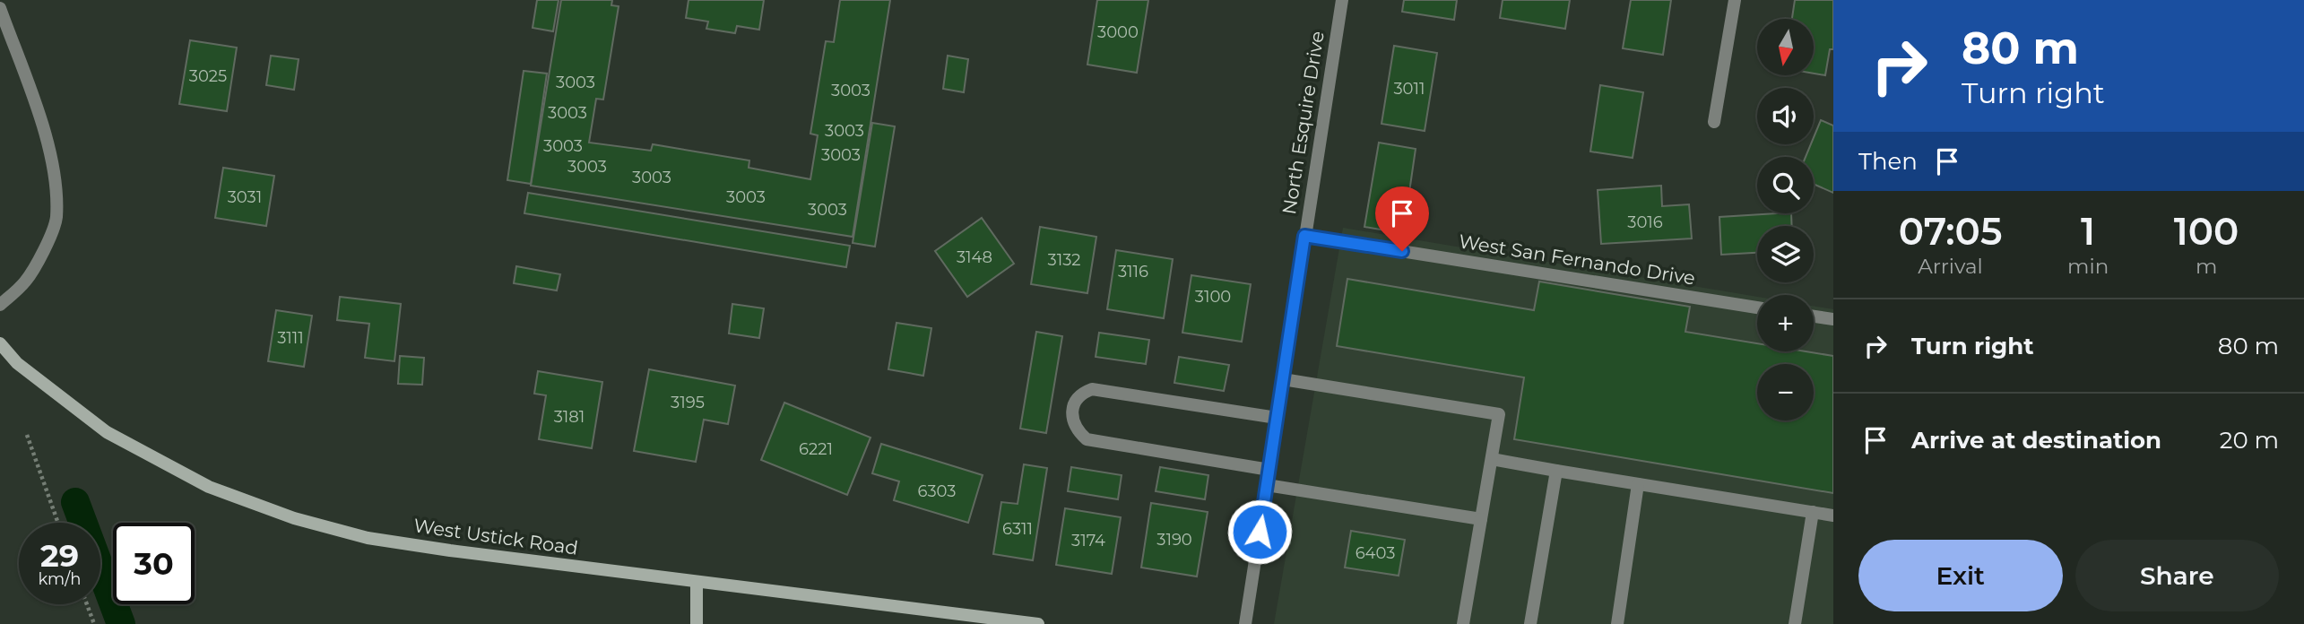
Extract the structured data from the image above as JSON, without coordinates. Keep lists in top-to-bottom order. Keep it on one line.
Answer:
{"streets":{"main road":["West Ustick Road"],"street":["North Esquire Drive","West San Fernando Drive"]},"crossings":[["North Esquire Drive","West San Fernando Drive"]],"house_numbers":["3000","3025","3003","3011","3003","3003","3003","3003","3003","3003","3003","3031","3003","3003","3016","3148","3132","3116","3100","3111","3195","3181","6221","6303","6311","3190","3174","6403"],"north":"bottom","page":{"turn":["80 m","Turn right"],"map_buttons":["+","−"],"then":"Then","eta":["07:05","Arrival","1","min","100","m"],"list":[{"name":"Turn right","value":"80 m"},{"name":"Arrive at destination","value":"20 m"}],"speed":"29 km/h","limit":"30","buttons":["Exit","Share"]}}
